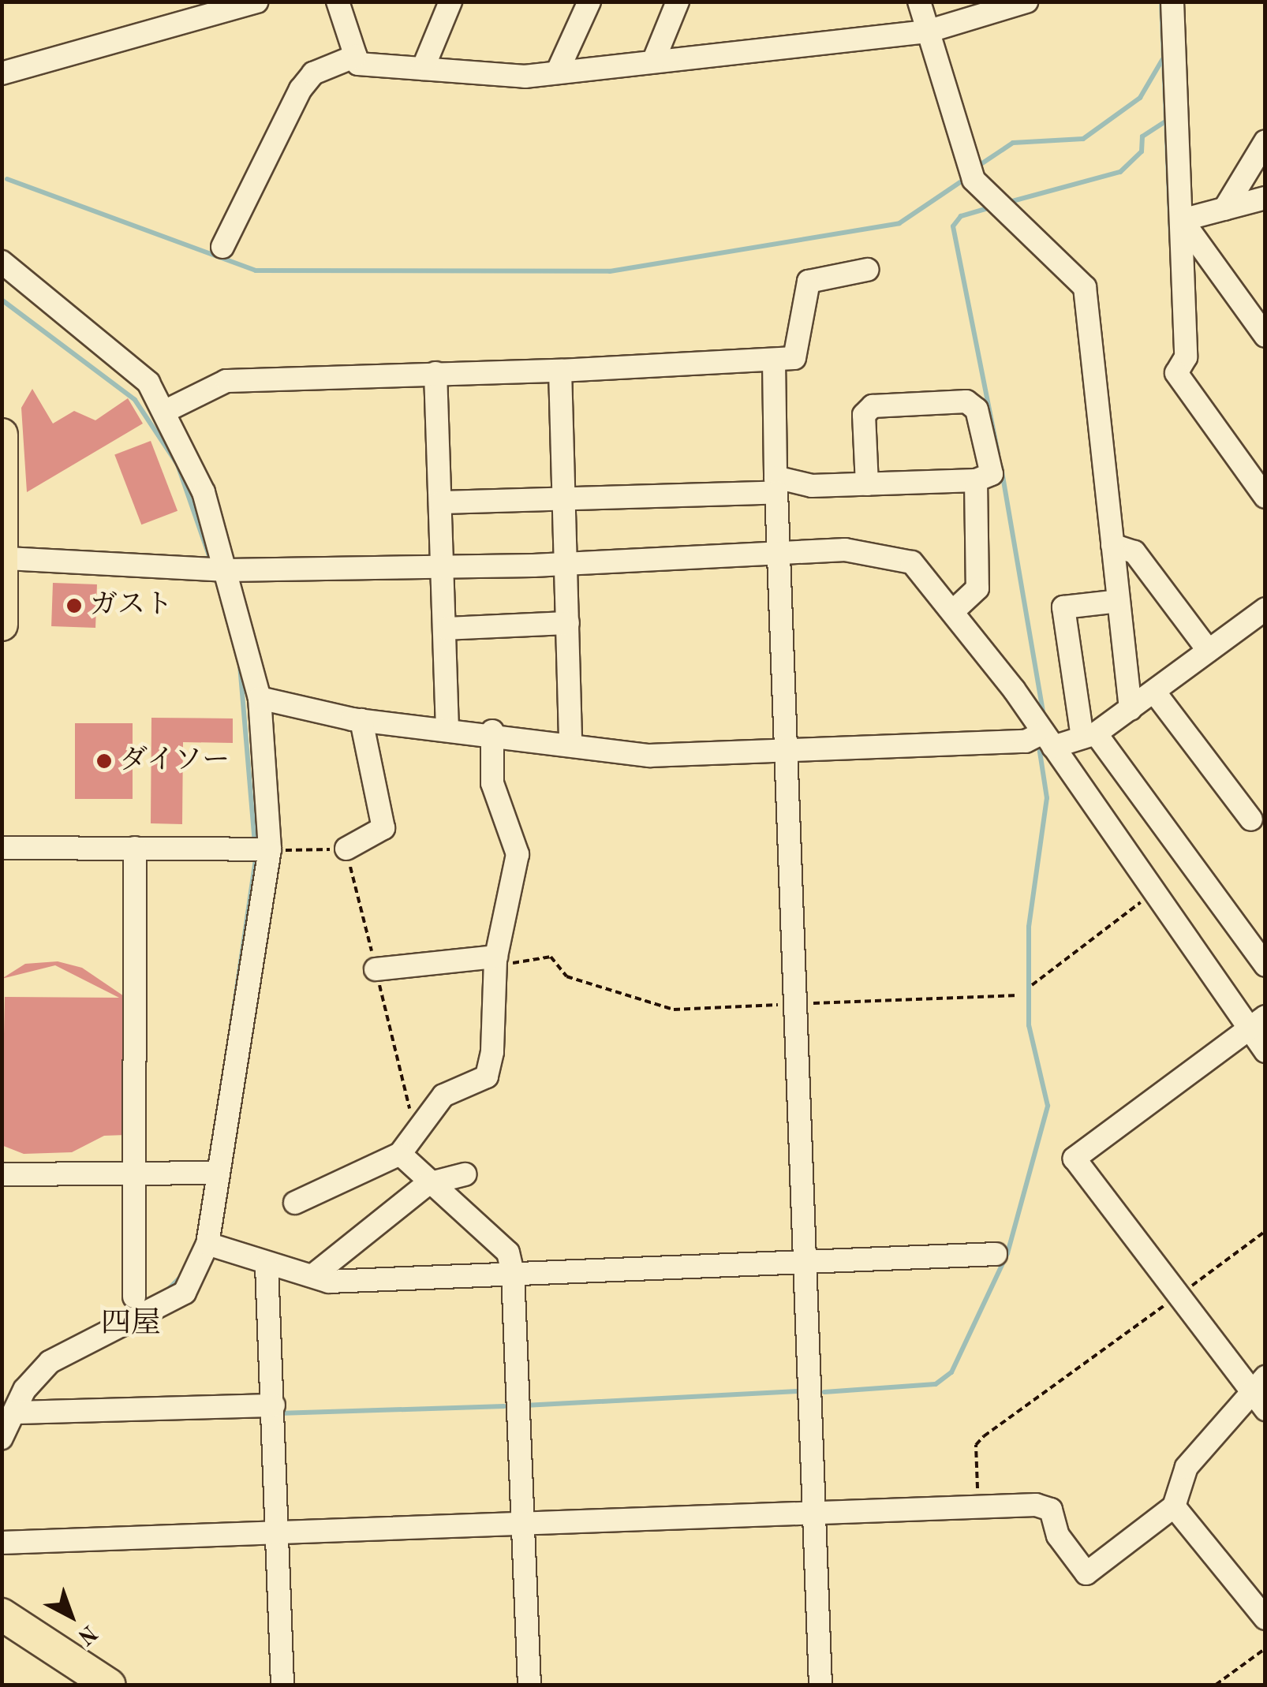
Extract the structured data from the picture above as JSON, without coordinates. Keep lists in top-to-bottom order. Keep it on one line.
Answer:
{"districts":["四屋"],"places":["ガスト","ダイソー"],"north":"bottom right"}
